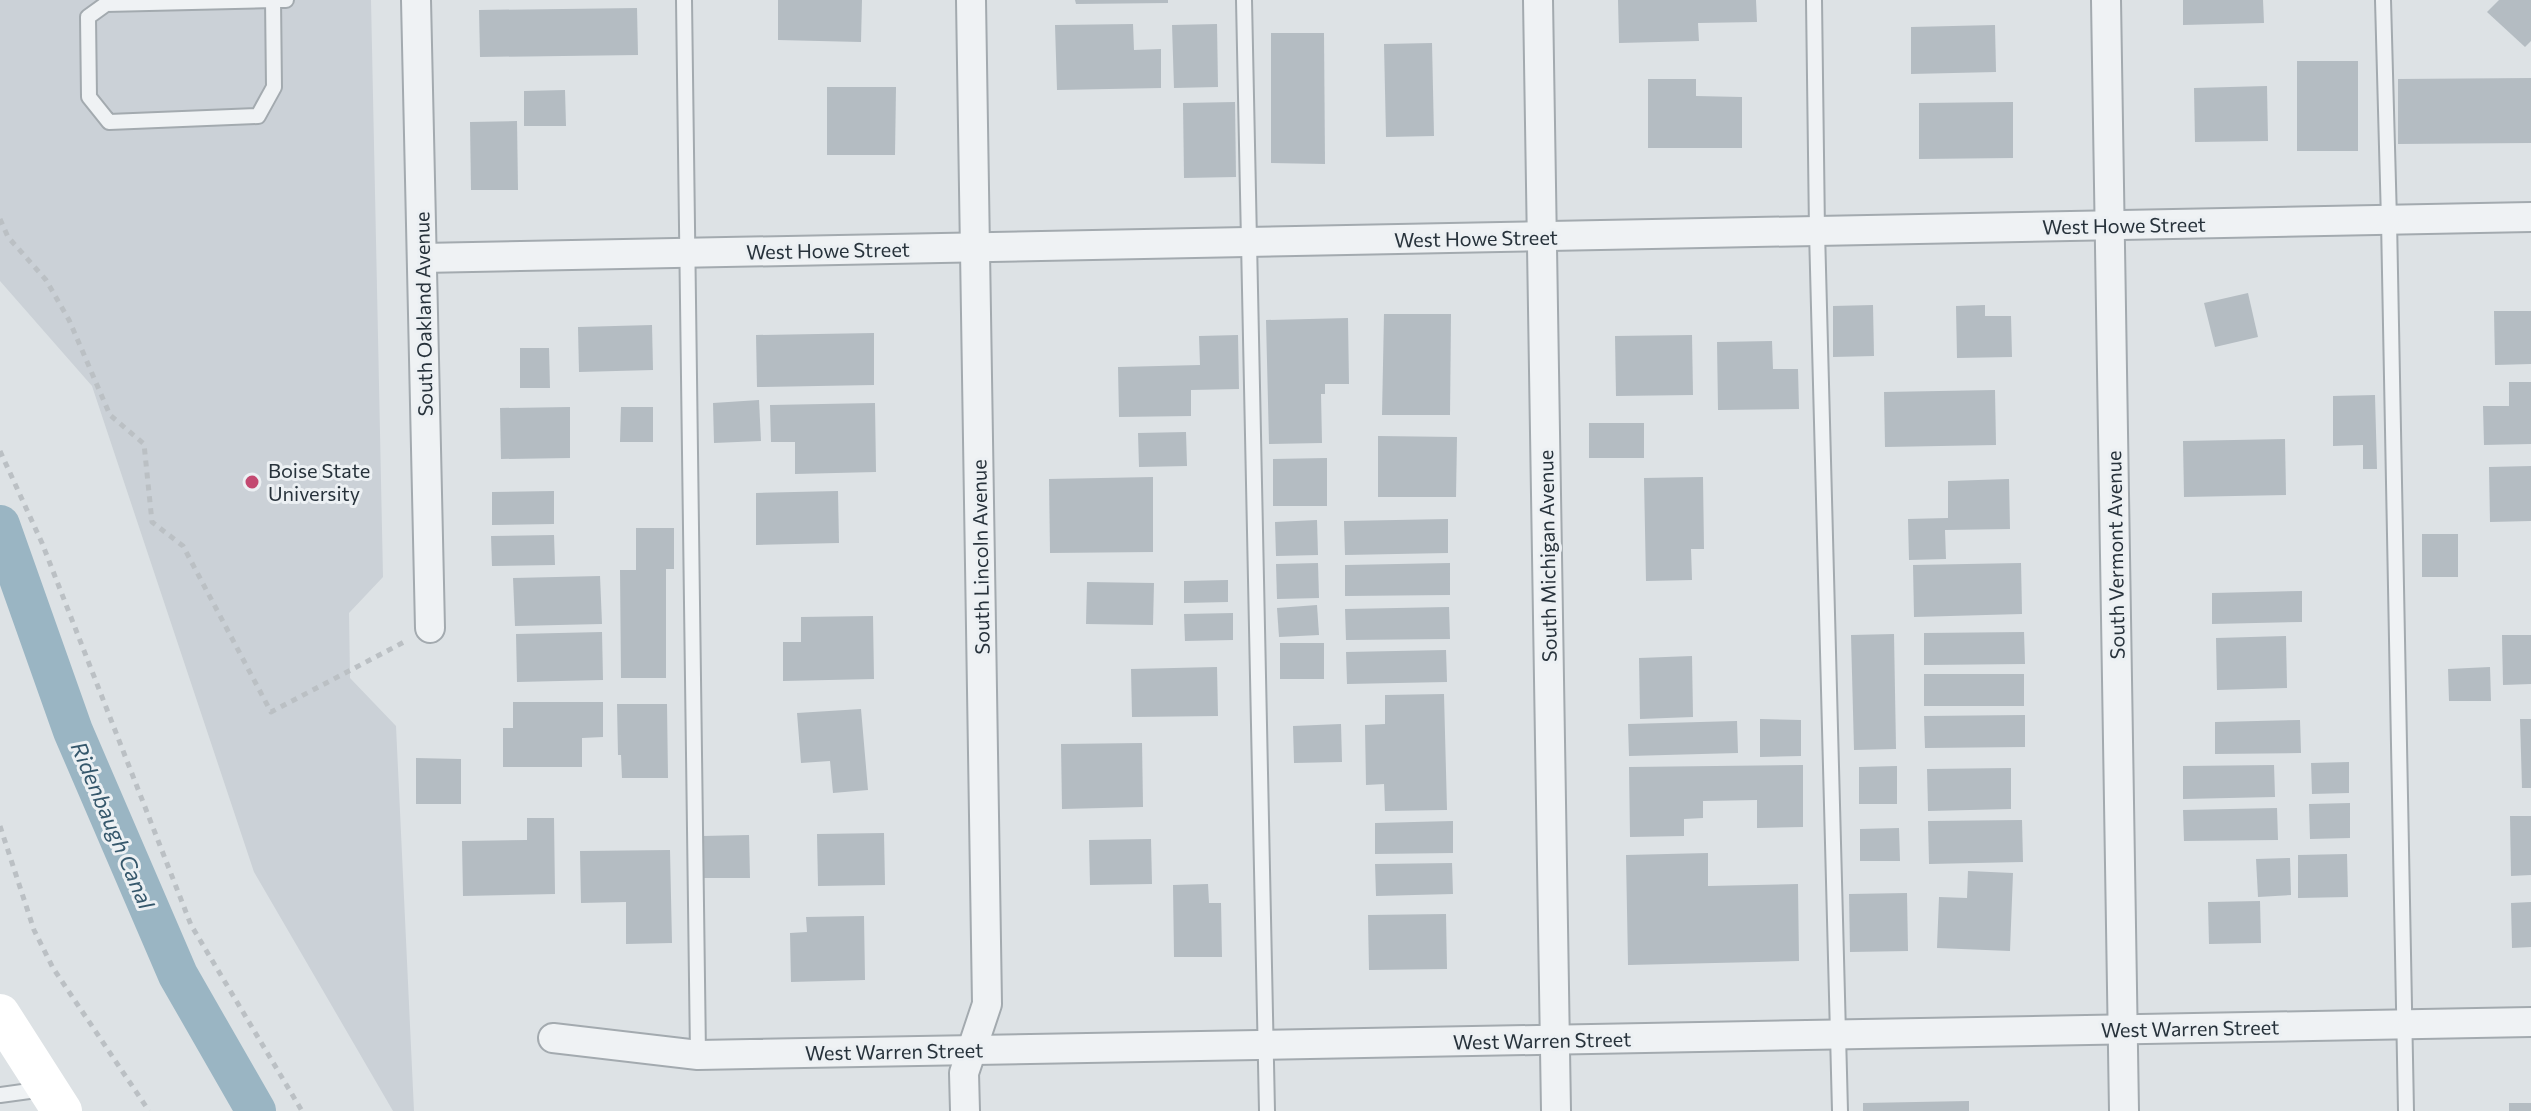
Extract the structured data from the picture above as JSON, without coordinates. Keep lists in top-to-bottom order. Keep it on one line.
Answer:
{"streets":{"street":["West Howe Street","South Oakland Avenue","South Vermont Avenue","South Michigan Avenue","South Lincoln Avenue","West Warren Street"]},"crossings":[["West Howe Street","South Oakland Avenue"],["West Howe Street","South Vermont Avenue"],["West Howe Street","South Michigan Avenue"],["West Howe Street","South Lincoln Avenue"],["South Vermont Avenue","West Warren Street"],["South Michigan Avenue","West Warren Street"],["South Lincoln Avenue","West Warren Street"]],"water":["Ridenbaugh Canal"],"places":["Boise State University"]}
